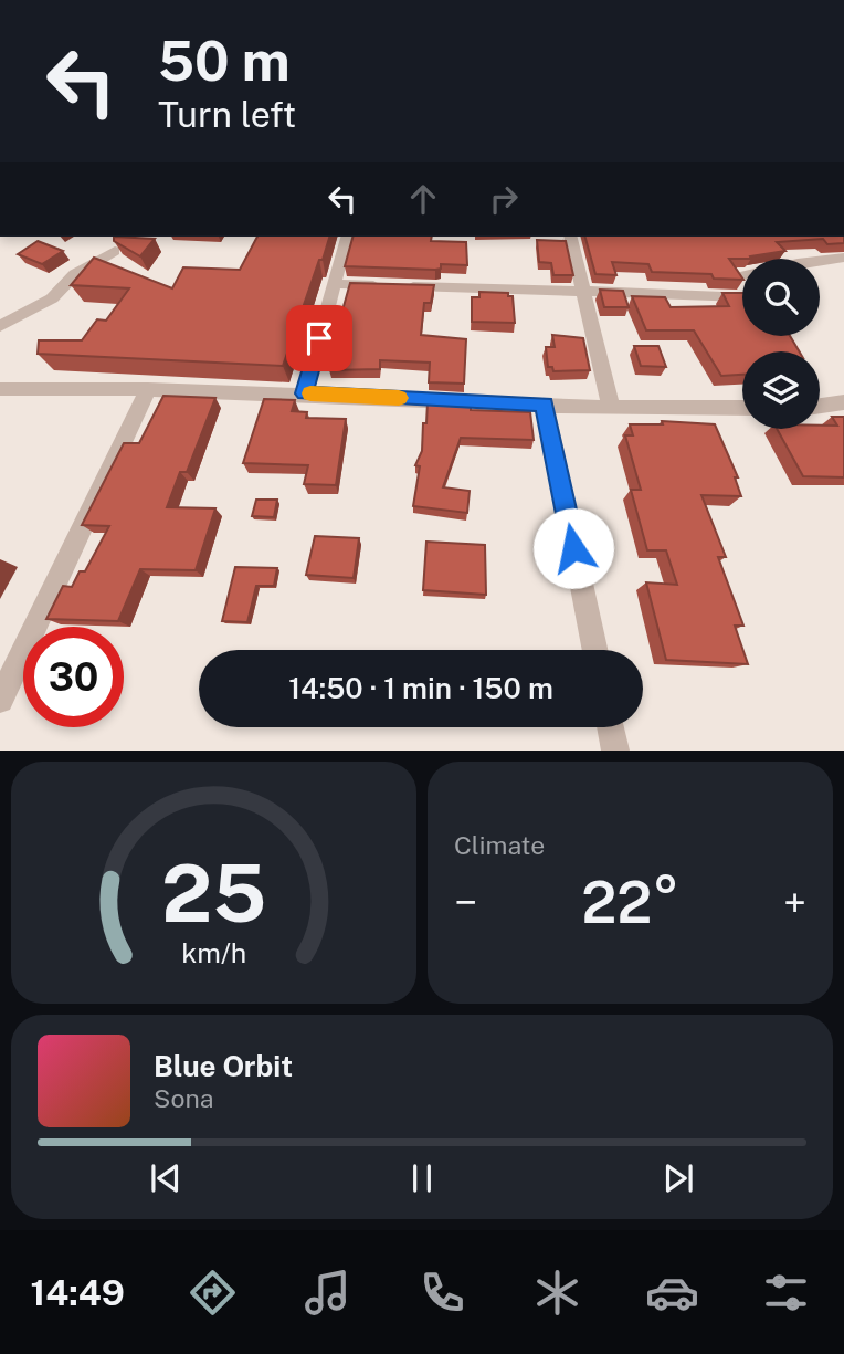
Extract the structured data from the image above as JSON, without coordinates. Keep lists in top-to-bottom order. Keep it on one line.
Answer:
{"page":{"turn":["50 m","Turn left"],"limit":"30","trip":"14:50 · 1 min · 150 m","tile":"Climate","heat":["−","22°","+"],"song":["Blue Orbit","Sona"],"tabs":"14:49","gauge":["25","km/h"]}}
